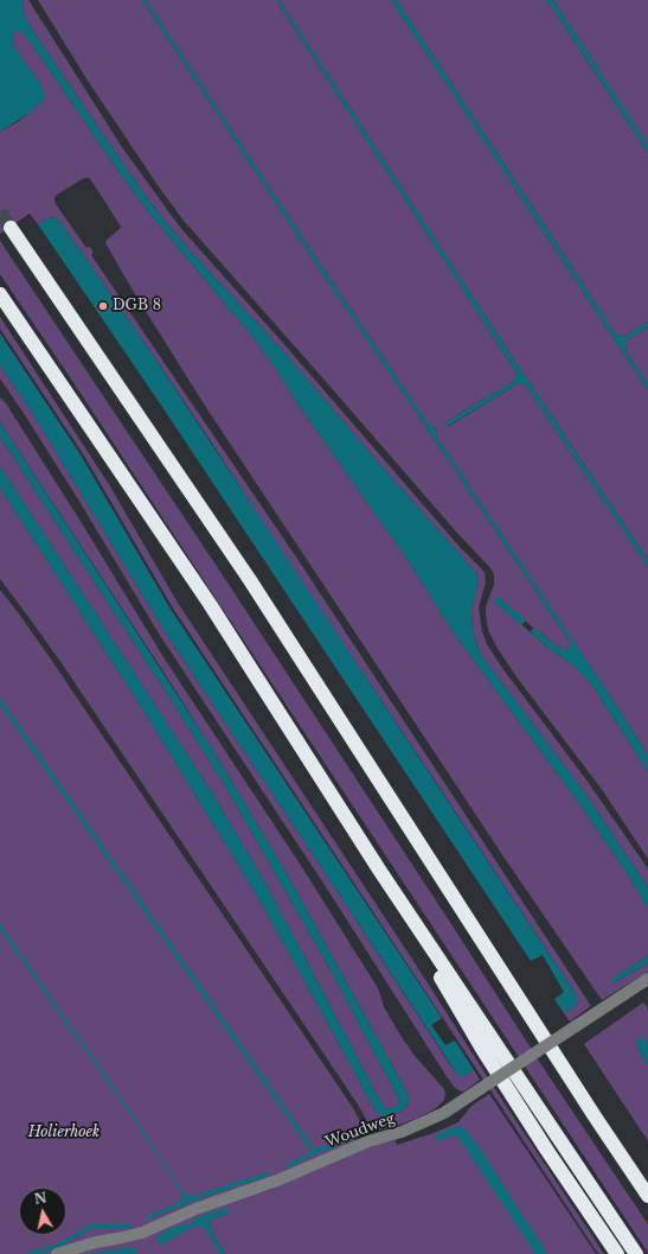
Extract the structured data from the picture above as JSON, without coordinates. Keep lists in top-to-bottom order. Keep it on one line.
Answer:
{"streets":{"street":["Woudweg"]},"parks":["Holierhoek"],"places":["DGB 8"],"north":"top"}
